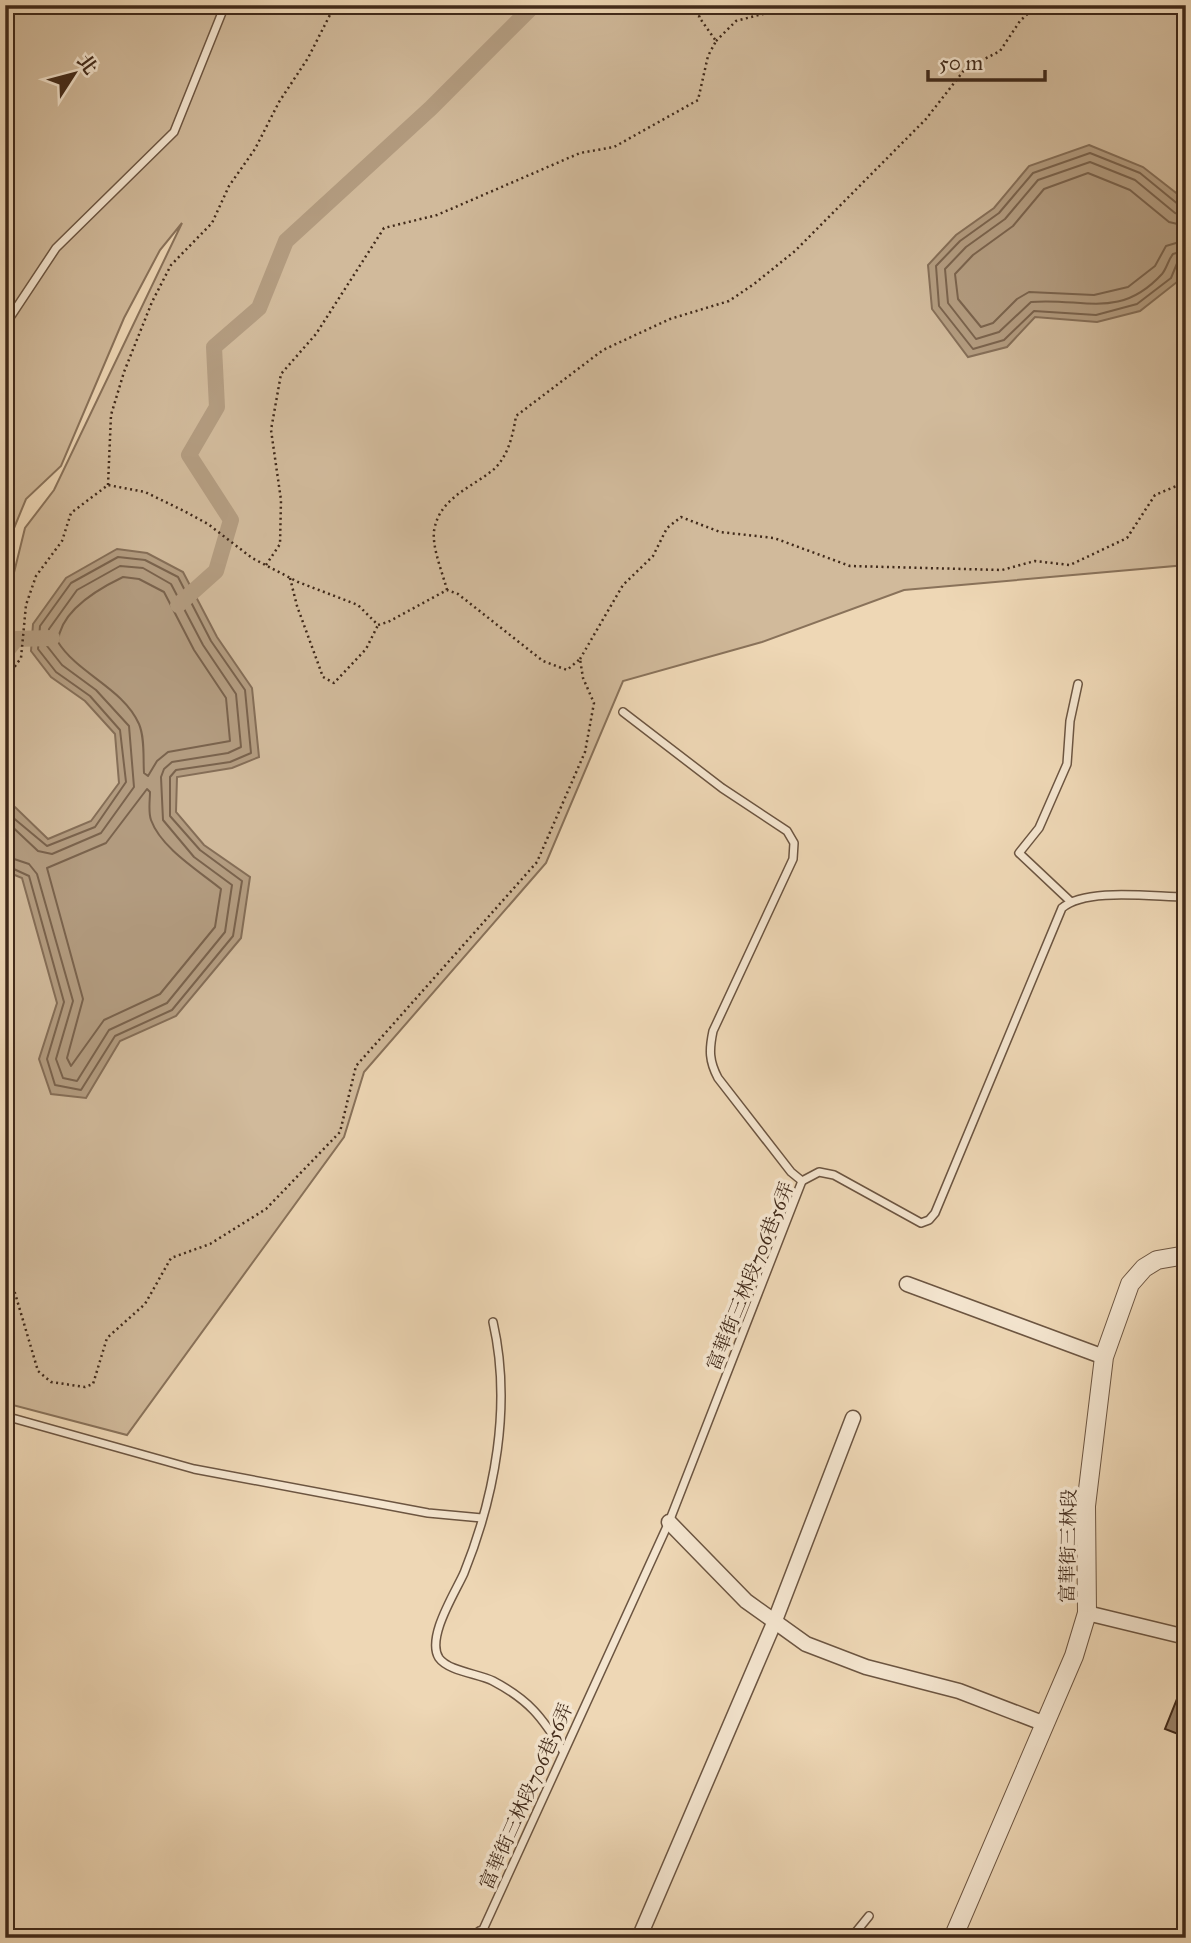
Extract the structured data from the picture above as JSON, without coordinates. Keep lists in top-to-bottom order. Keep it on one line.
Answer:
{"streets":{"street":["富華街三林段"],"lane":["富華街三林段706巷56弄"]},"scale_bar":"50 m","north":"top right"}
